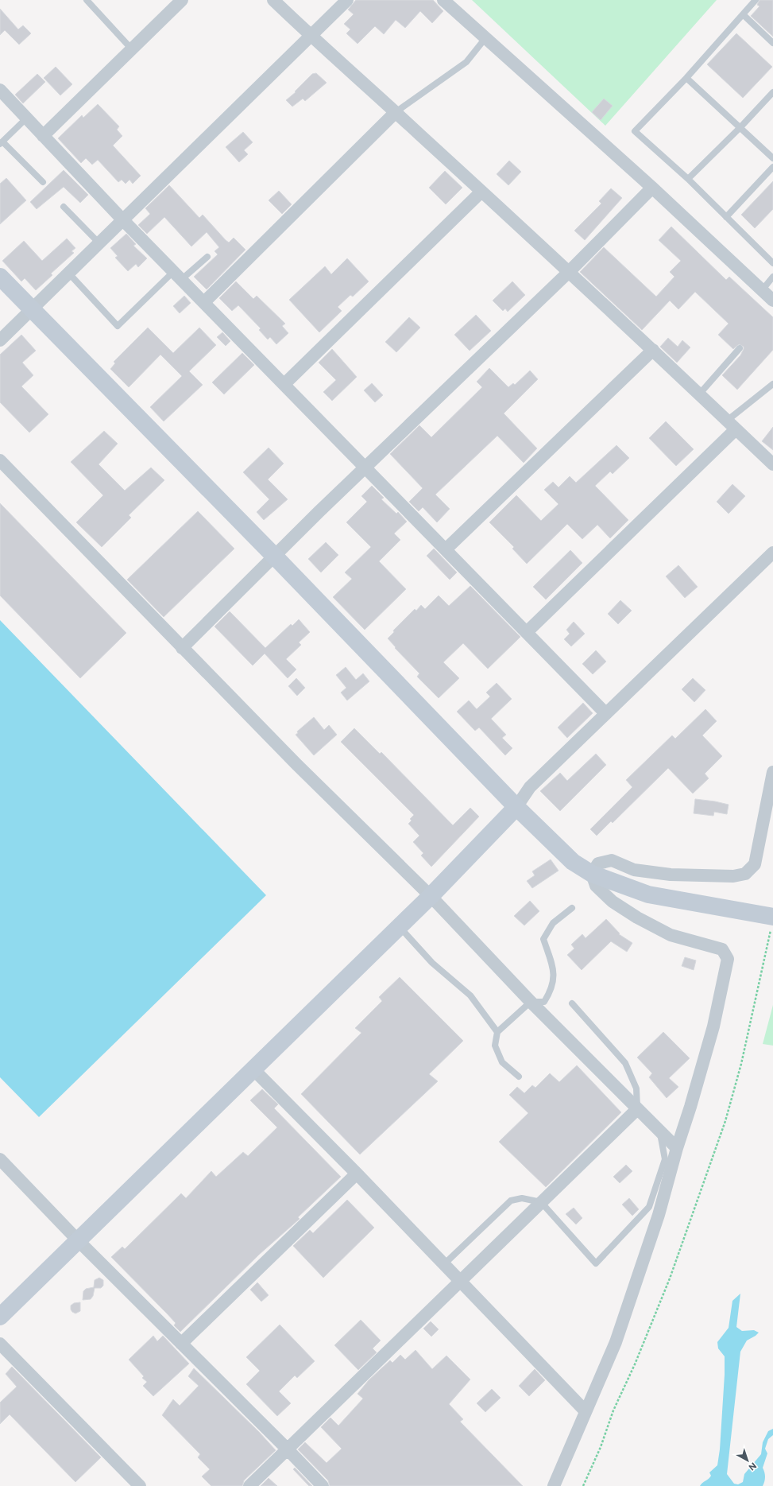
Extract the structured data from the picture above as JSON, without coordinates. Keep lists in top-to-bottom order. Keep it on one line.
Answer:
{"north":"bottom right"}
